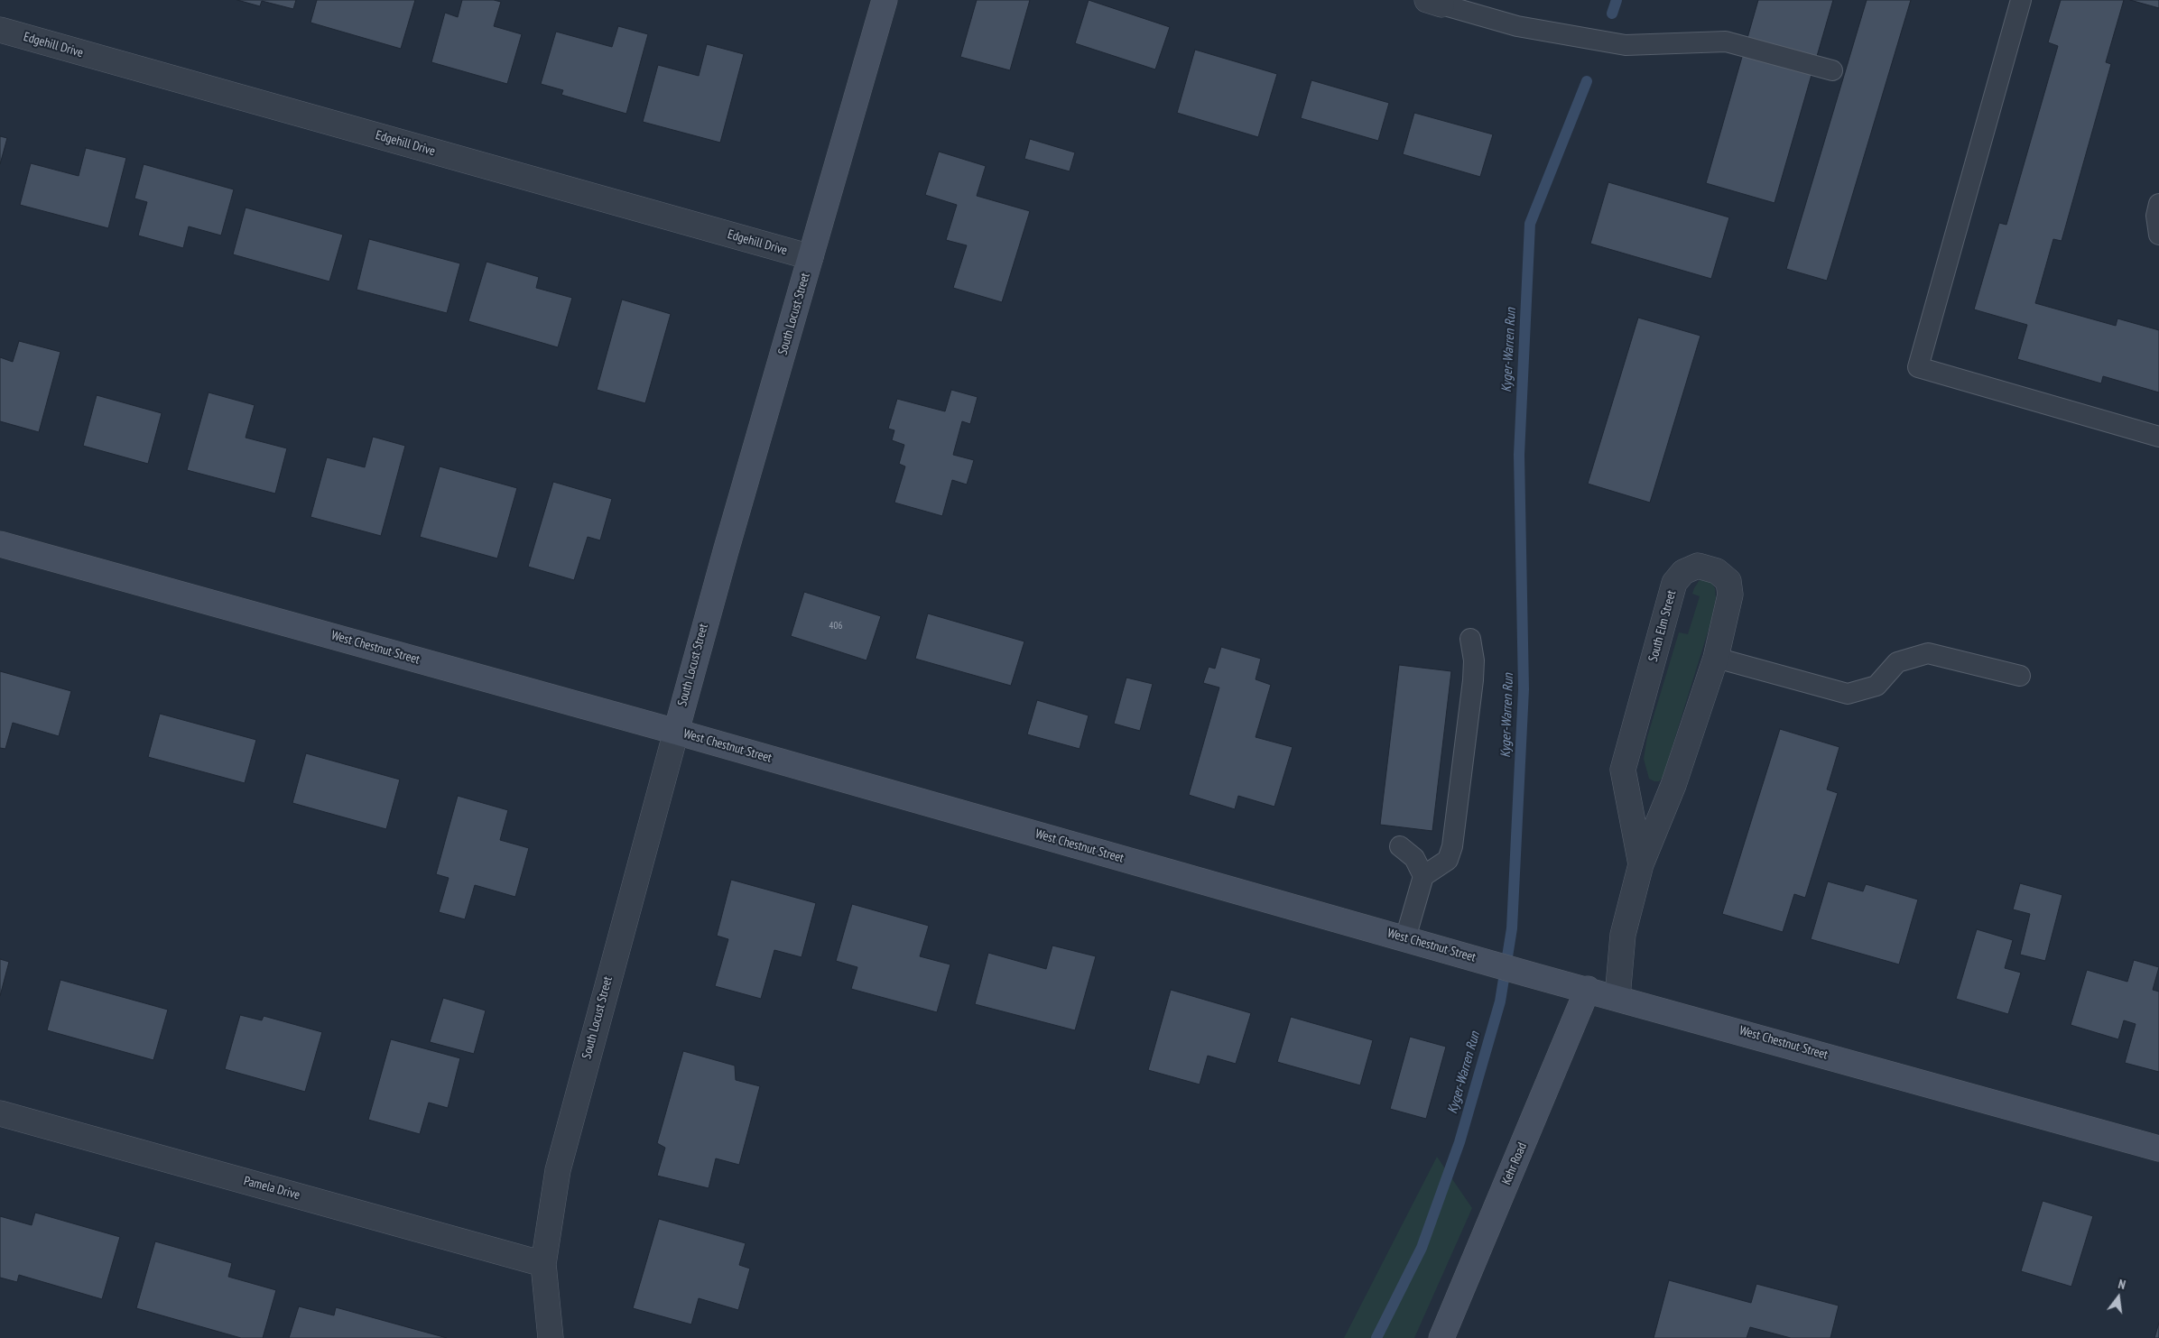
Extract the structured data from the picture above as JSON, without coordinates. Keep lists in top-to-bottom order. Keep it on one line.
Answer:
{"streets":{"main road":["South Locust Street","West Chestnut Street","Kehr Road"],"street":["Edgehill Drive","South Elm Street","Pamela Drive"]},"crossings":[["Edgehill Drive","South Locust Street"],["South Locust Street","West Chestnut Street"],["South Locust Street","Pamela Drive"],["South Elm Street","West Chestnut Street"],["West Chestnut Street","Kehr Road"]],"water":["Kyger-Warren Run"],"house_numbers":["406"],"north":"top"}
